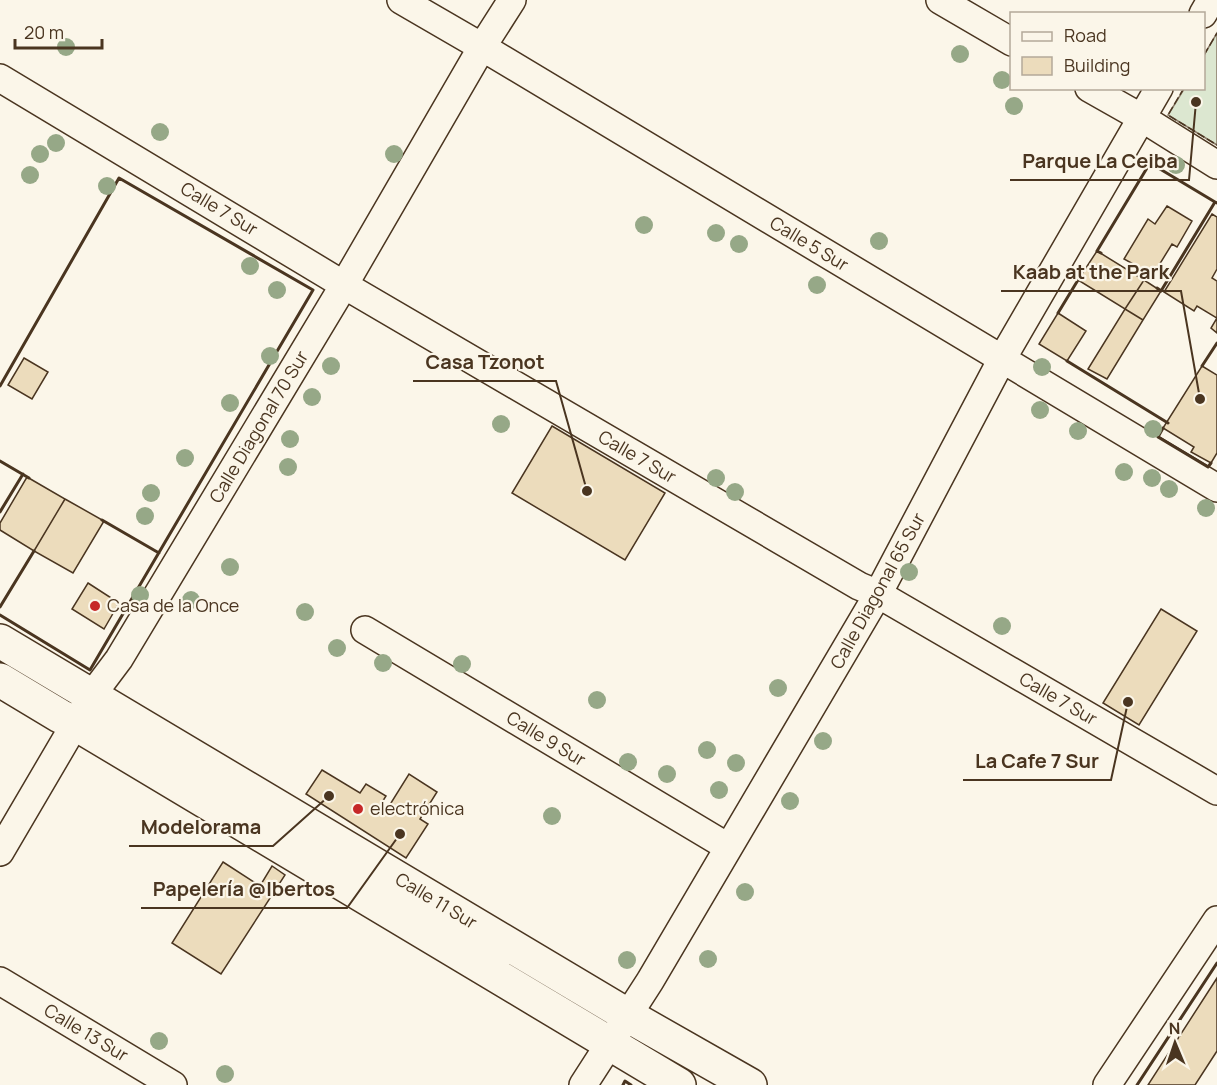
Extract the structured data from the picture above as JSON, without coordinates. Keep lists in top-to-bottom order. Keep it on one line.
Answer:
{"streets":{"main road":["Calle 11 Sur"],"street":["Calle 7 Sur","Calle 5 Sur","Calle Diagonal 70 Sur","Calle Diagonal 65 Sur","Calle 9 Sur","Calle 13 Sur"]},"crossings":[["Calle 7 Sur","Calle Diagonal 70 Sur"],["Calle 7 Sur","Calle Diagonal 65 Sur"],["Calle 5 Sur","Calle Diagonal 70 Sur"],["Calle 5 Sur","Calle Diagonal 65 Sur"],["Calle Diagonal 70 Sur","Calle 11 Sur"],["Calle Diagonal 65 Sur","Calle 9 Sur"],["Calle Diagonal 65 Sur","Calle 11 Sur"]],"places":["Parque La Ceiba","Kaab at the Park","Casa Tzonot","Casa de la Once","La Cafe 7 Sur","Modelorama","electrónica","Papelería @lbertos"],"legend":["Road","Building"],"scale_bar":"20 m","north":"top"}
